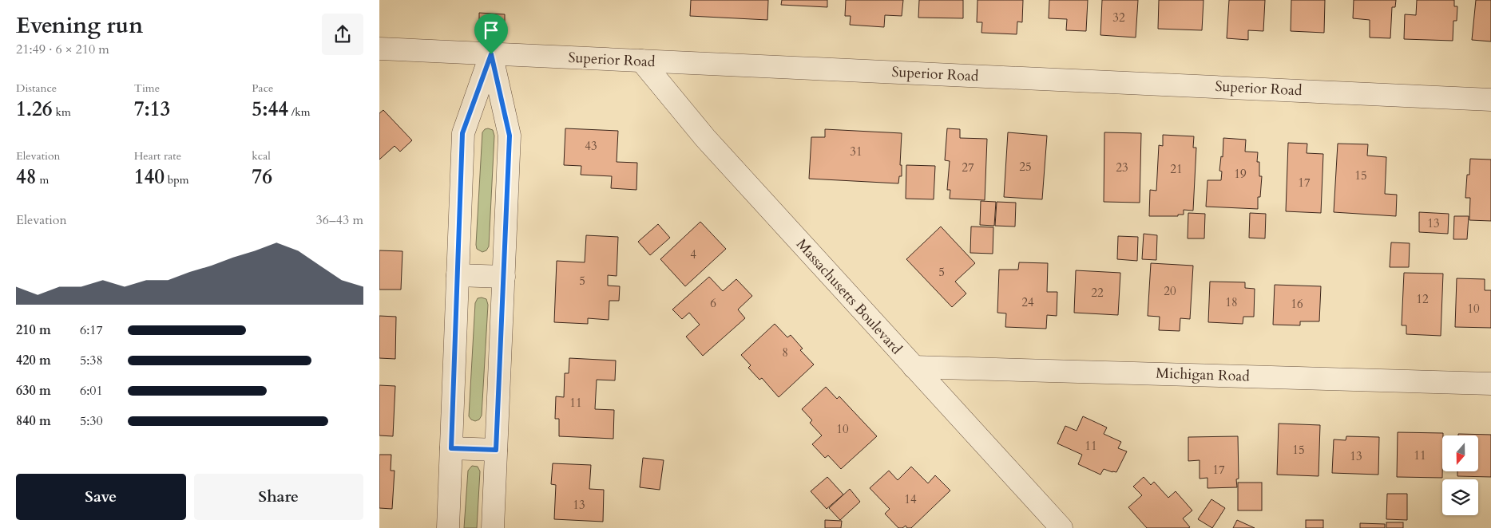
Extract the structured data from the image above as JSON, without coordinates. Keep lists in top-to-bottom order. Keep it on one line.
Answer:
{"streets":{"street":["Superior Road","Massachusetts Boulevard","Michigan Road"]},"crossings":[["Superior Road","Massachusetts Boulevard"],["Massachusetts Boulevard","Michigan Road"]],"house_numbers":["32","43","31","25","27","23","21","19","15","17","13","4","5","5","20","22","12","24","18","6","16","10","8","11","10","11","15","11","13","17","14","13"],"north":"bottom","page":{"heading":["Evening run","21:49 · 6 × 210 m"],"stats":[["Distance","1.26 km"],["Time","7:13"],["Pace","5:44 /km"],["Elevation","48 m"],["Heart rate","140 bpm"],["kcal","76"]],"chart":["Elevation","36–43 m"],"list":[{"name":"210 m","note":"6:17"},{"name":"420 m","note":"5:38"},{"name":"630 m","note":"6:01"},{"name":"840 m","note":"5:30"}],"buttons":["Save","Share"]}}
